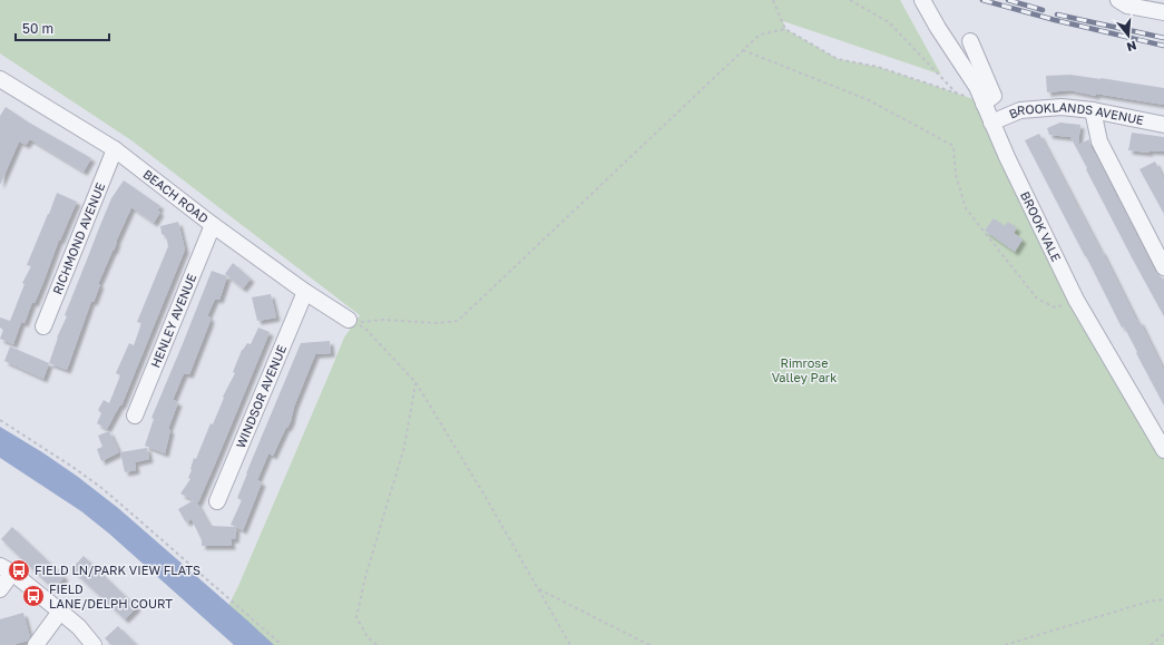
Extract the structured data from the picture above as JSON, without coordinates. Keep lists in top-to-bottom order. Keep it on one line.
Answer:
{"streets":{"street":["BROOKLANDS AVENUE","BEACH ROAD","BROOK VALE","RICHMOND AVENUE","HENLEY AVENUE","WINDSOR AVENUE"]},"crossings":[["BROOKLANDS AVENUE","BROOK VALE"],["BEACH ROAD","RICHMOND AVENUE"],["BEACH ROAD","HENLEY AVENUE"],["BEACH ROAD","WINDSOR AVENUE"]],"parks":["Rimrose Valley Park"],"places":{"bus stop":["FIELD LN/PARK VIEW FLATS","FIELD LANE/DELPH COURT"]},"scale_bar":"50 m","north":"bottom"}
